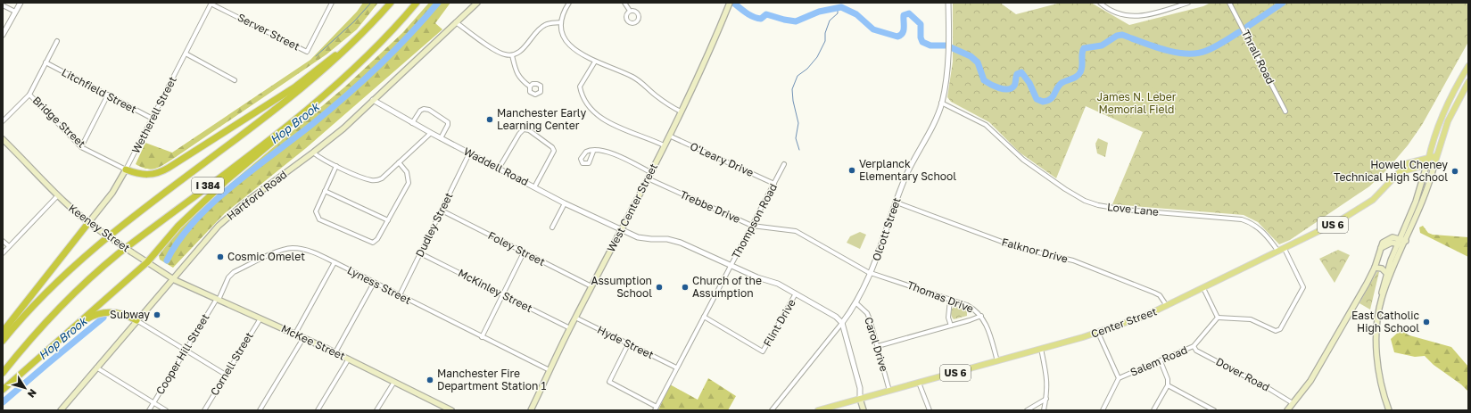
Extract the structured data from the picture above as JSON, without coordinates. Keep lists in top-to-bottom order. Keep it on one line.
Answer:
{"streets":{"highway":["I 384"],"main road":["Wetherell Street","Hartford Road","West Center Street","US 6","Keeney Street","Center Street","McKee Street"],"street":["Server Street","Thrall Road","Litchfield Street","Bridge Street","O'Leary Drive","Waddell Road","Trebbe Drive","Love Lane","Thompson Road","Dudley Street","Olcott Street","Foley Street","Falknor Drive","Lyness Street","McKinley Street","Thomas Drive","Flint Drive","Hyde Street","Carol Drive","Cooper Hill Street","Salem Road","Cornell Street","Dover Road"]},"crossings":[["Server Street","Wetherell Street"],["Litchfield Street","Wetherell Street"],["Wetherell Street","Bridge Street"],["Wetherell Street","Keeney Street"],["O'Leary Drive","West Center Street"],["O'Leary Drive","Thompson Road"],["Waddell Road","Hartford Road"],["Waddell Road","West Center Street"],["Waddell Road","Thompson Road"],["Waddell Road","Dudley Street"],["Waddell Road","Olcott Street"],["Waddell Road","Flint Drive"],["Hartford Road","Keeney Street"],["Hartford Road","McKee Street"],["Trebbe Drive","West Center Street"],["Trebbe Drive","Thompson Road"],["Trebbe Drive","Olcott Street"],["Trebbe Drive","Thomas Drive"],["West Center Street","Foley Street"],["West Center Street","Lyness Street"],["West Center Street","McKinley Street"],["West Center Street","Hyde Street"],["Love Lane","Olcott Street"],["Love Lane","Center Street"],["Thompson Road","Flint Drive"],["Thompson Road","Hyde Street"],["Dudley Street","Foley Street"],["Dudley Street","Lyness Street"],["Dudley Street","McKinley Street"],["Keeney Street","McKee Street"],["Olcott Street","Falknor Drive"],["Olcott Street","Thomas Drive"],["Olcott Street","Carol Drive"],["Falknor Drive","Center Street"],["Lyness Street","McKee Street"],["Lyness Street","Cooper Hill Street"],["Thomas Drive","Center Street"],["Center Street","Carol Drive"],["McKee Street","Cooper Hill Street"],["McKee Street","Cornell Street"],["Salem Road","Dover Road"]],"water":["Hop Brook"],"parks":["James N. Leber Memorial Field"],"places":["Manchester Early Learning Center","Verplanck Elementary School","Howell Cheney Technical High School","Cosmic Omelet","Assumption School","Church of the Assumption","Subway","East Catholic High School","Manchester Fire Department Station 1"],"north":"bottom right"}
